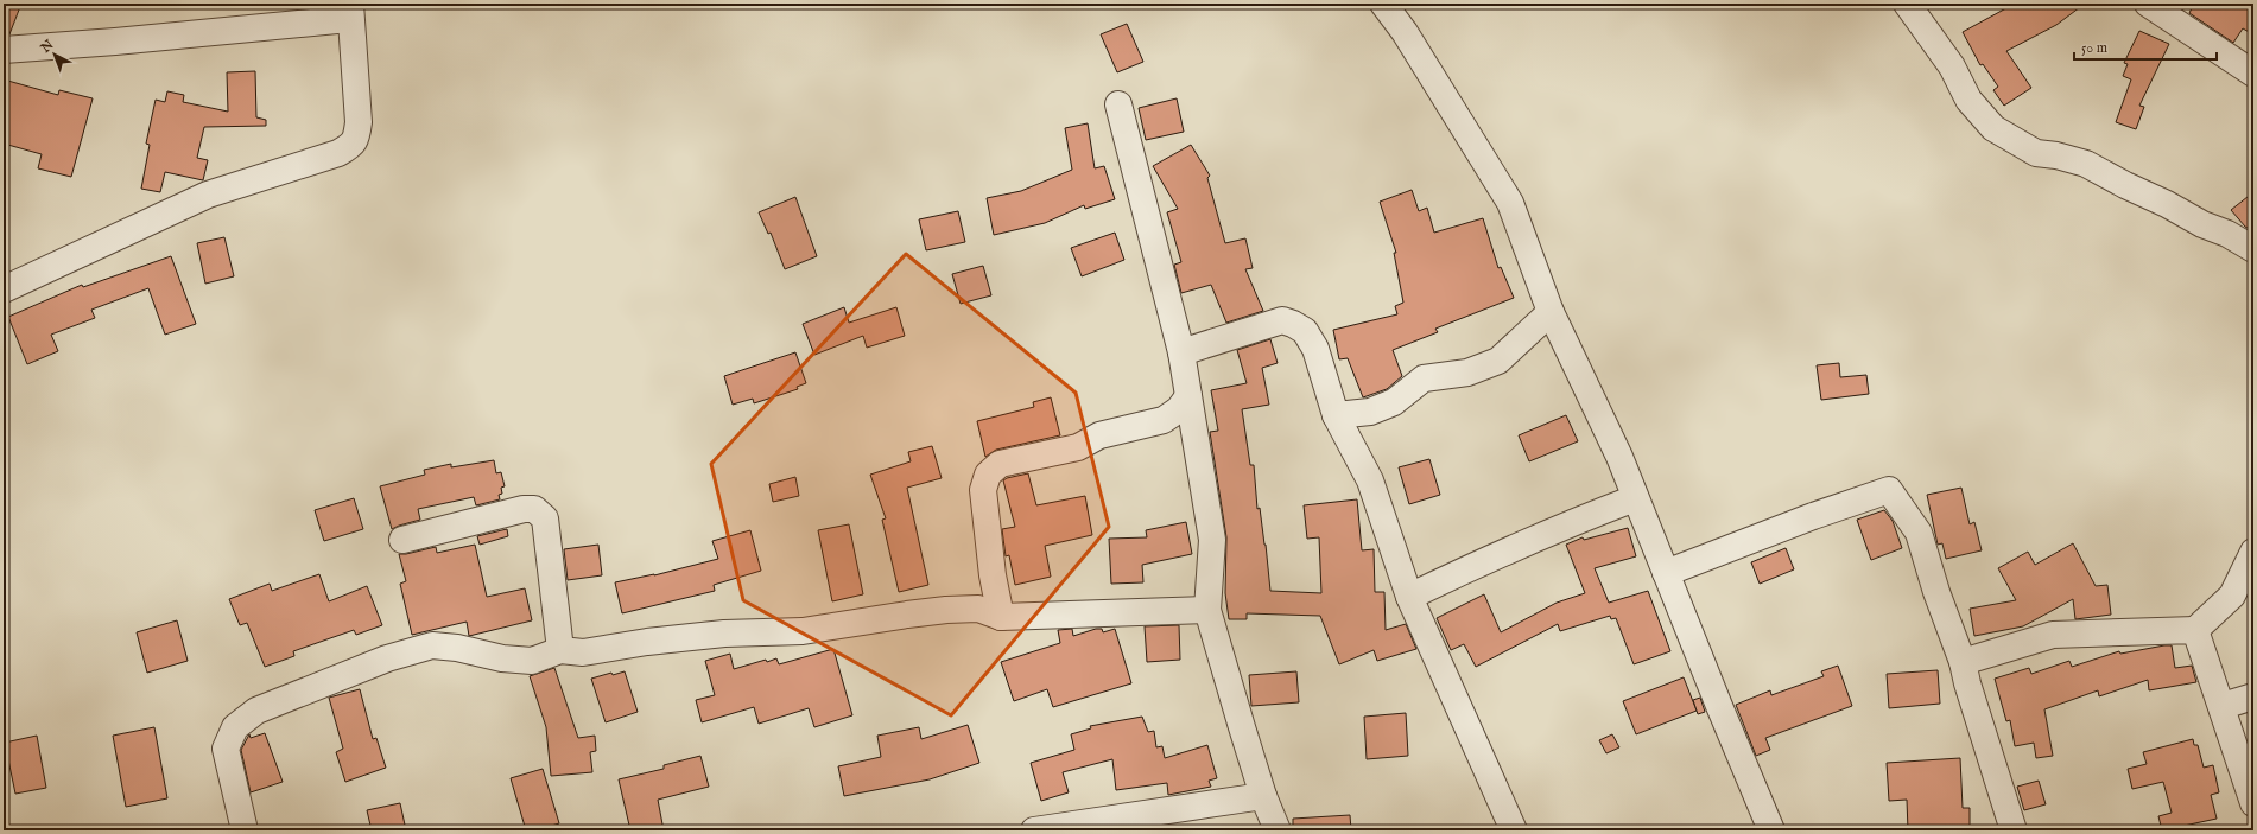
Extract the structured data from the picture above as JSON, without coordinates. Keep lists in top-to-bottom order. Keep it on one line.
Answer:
{"scale_bar":"50 m","north":"top left"}
